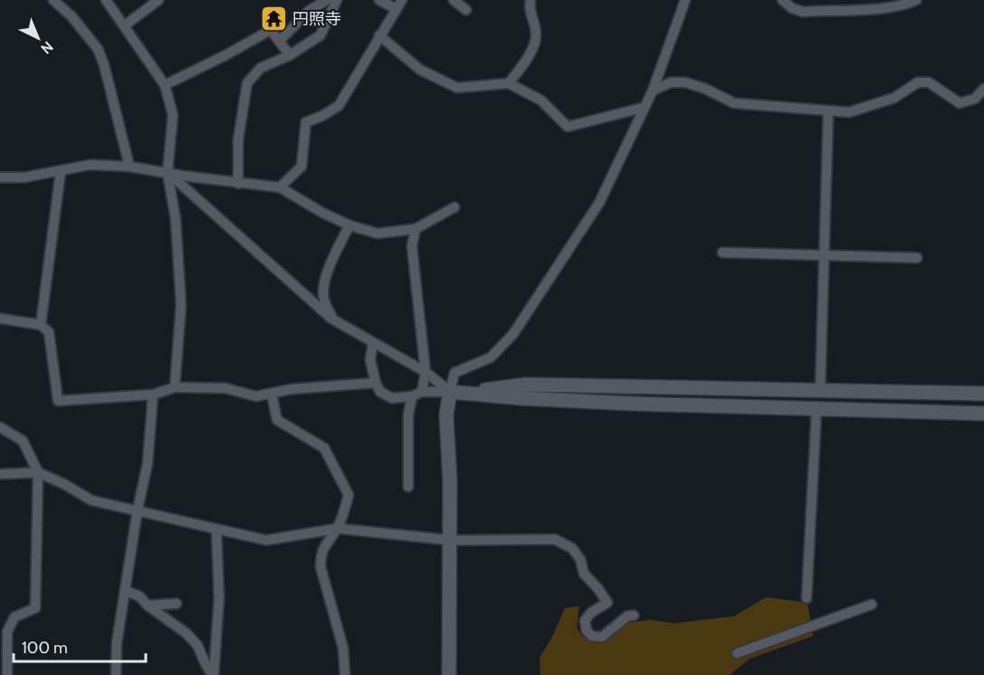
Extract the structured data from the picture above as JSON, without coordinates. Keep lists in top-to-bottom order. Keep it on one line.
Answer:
{"places":{"temple":["円照寺"]},"scale_bar":"100 m","north":"bottom right"}
